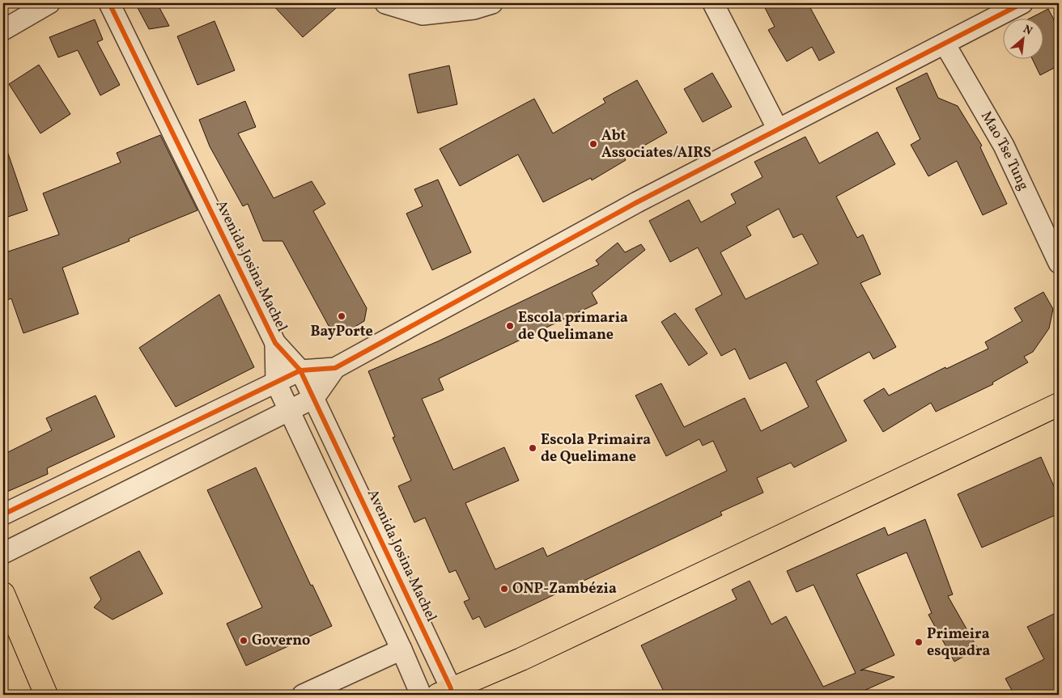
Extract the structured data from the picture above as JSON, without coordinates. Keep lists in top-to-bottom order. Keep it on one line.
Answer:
{"streets":{"street":["Mao Tse Tung","Avenida Josina Machel"]},"places":["Abt Associates/AIRS","BayPorte","Escola primaria de Quelimane","Escola Primaira de Quelimane","ONP-Zambézia","Governo","Primeira esquadra"],"north":"top right"}
